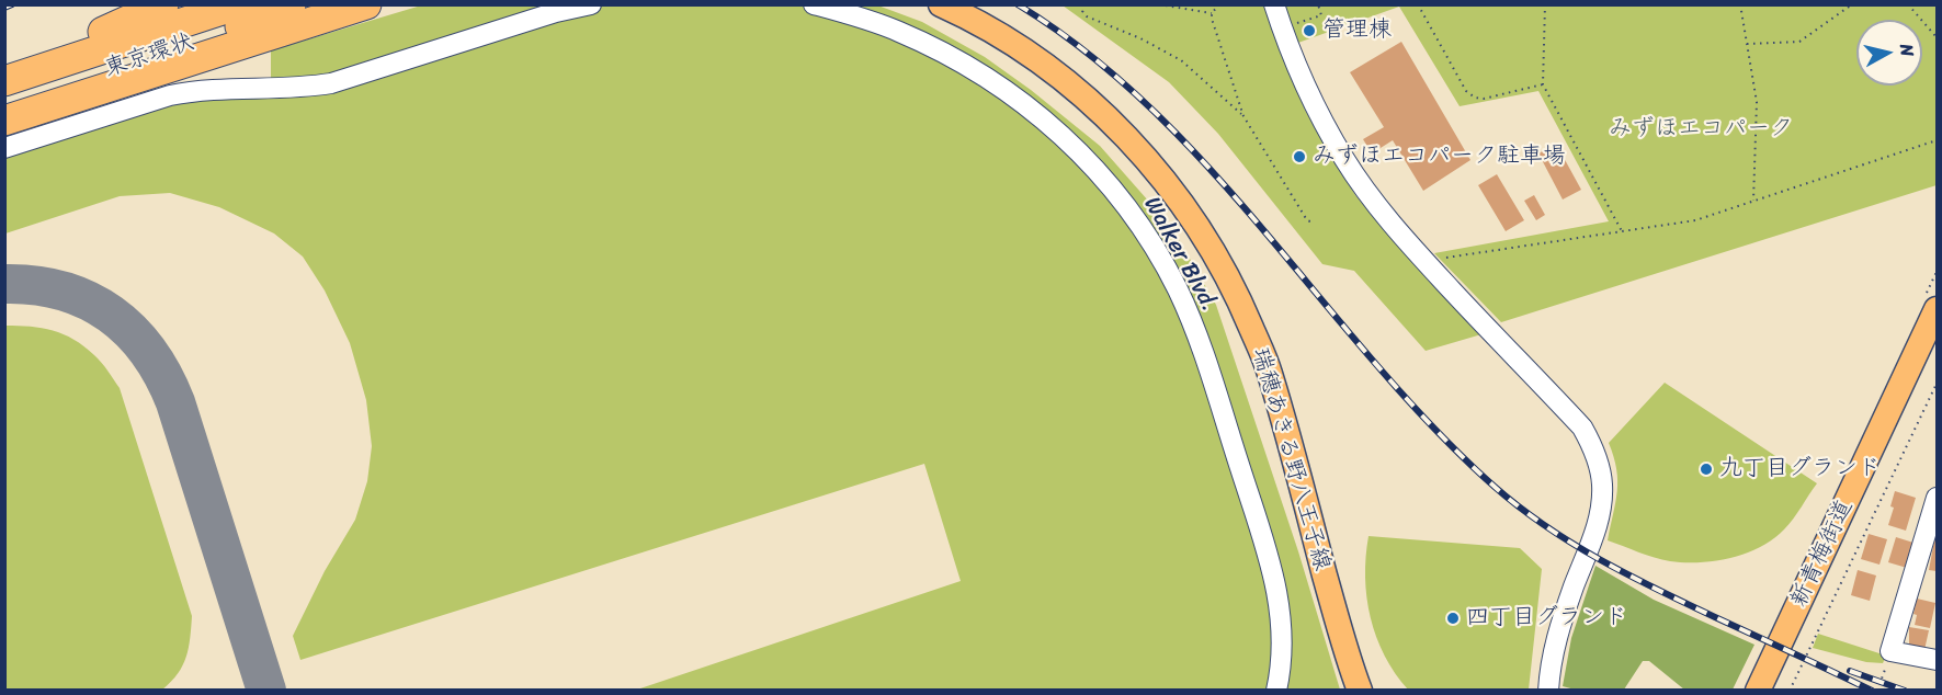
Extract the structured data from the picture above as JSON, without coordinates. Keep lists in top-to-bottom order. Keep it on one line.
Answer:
{"streets":{"highway":["東京環状"],"main road":["瑞穂あきる野八王子線","新青梅街道"],"street":["Walker Blvd."]},"parks":["みずほエコパーク"],"places":["管理棟","みずほエコパーク駐車場","九丁目グランド","四丁目グランド"],"north":"right"}
